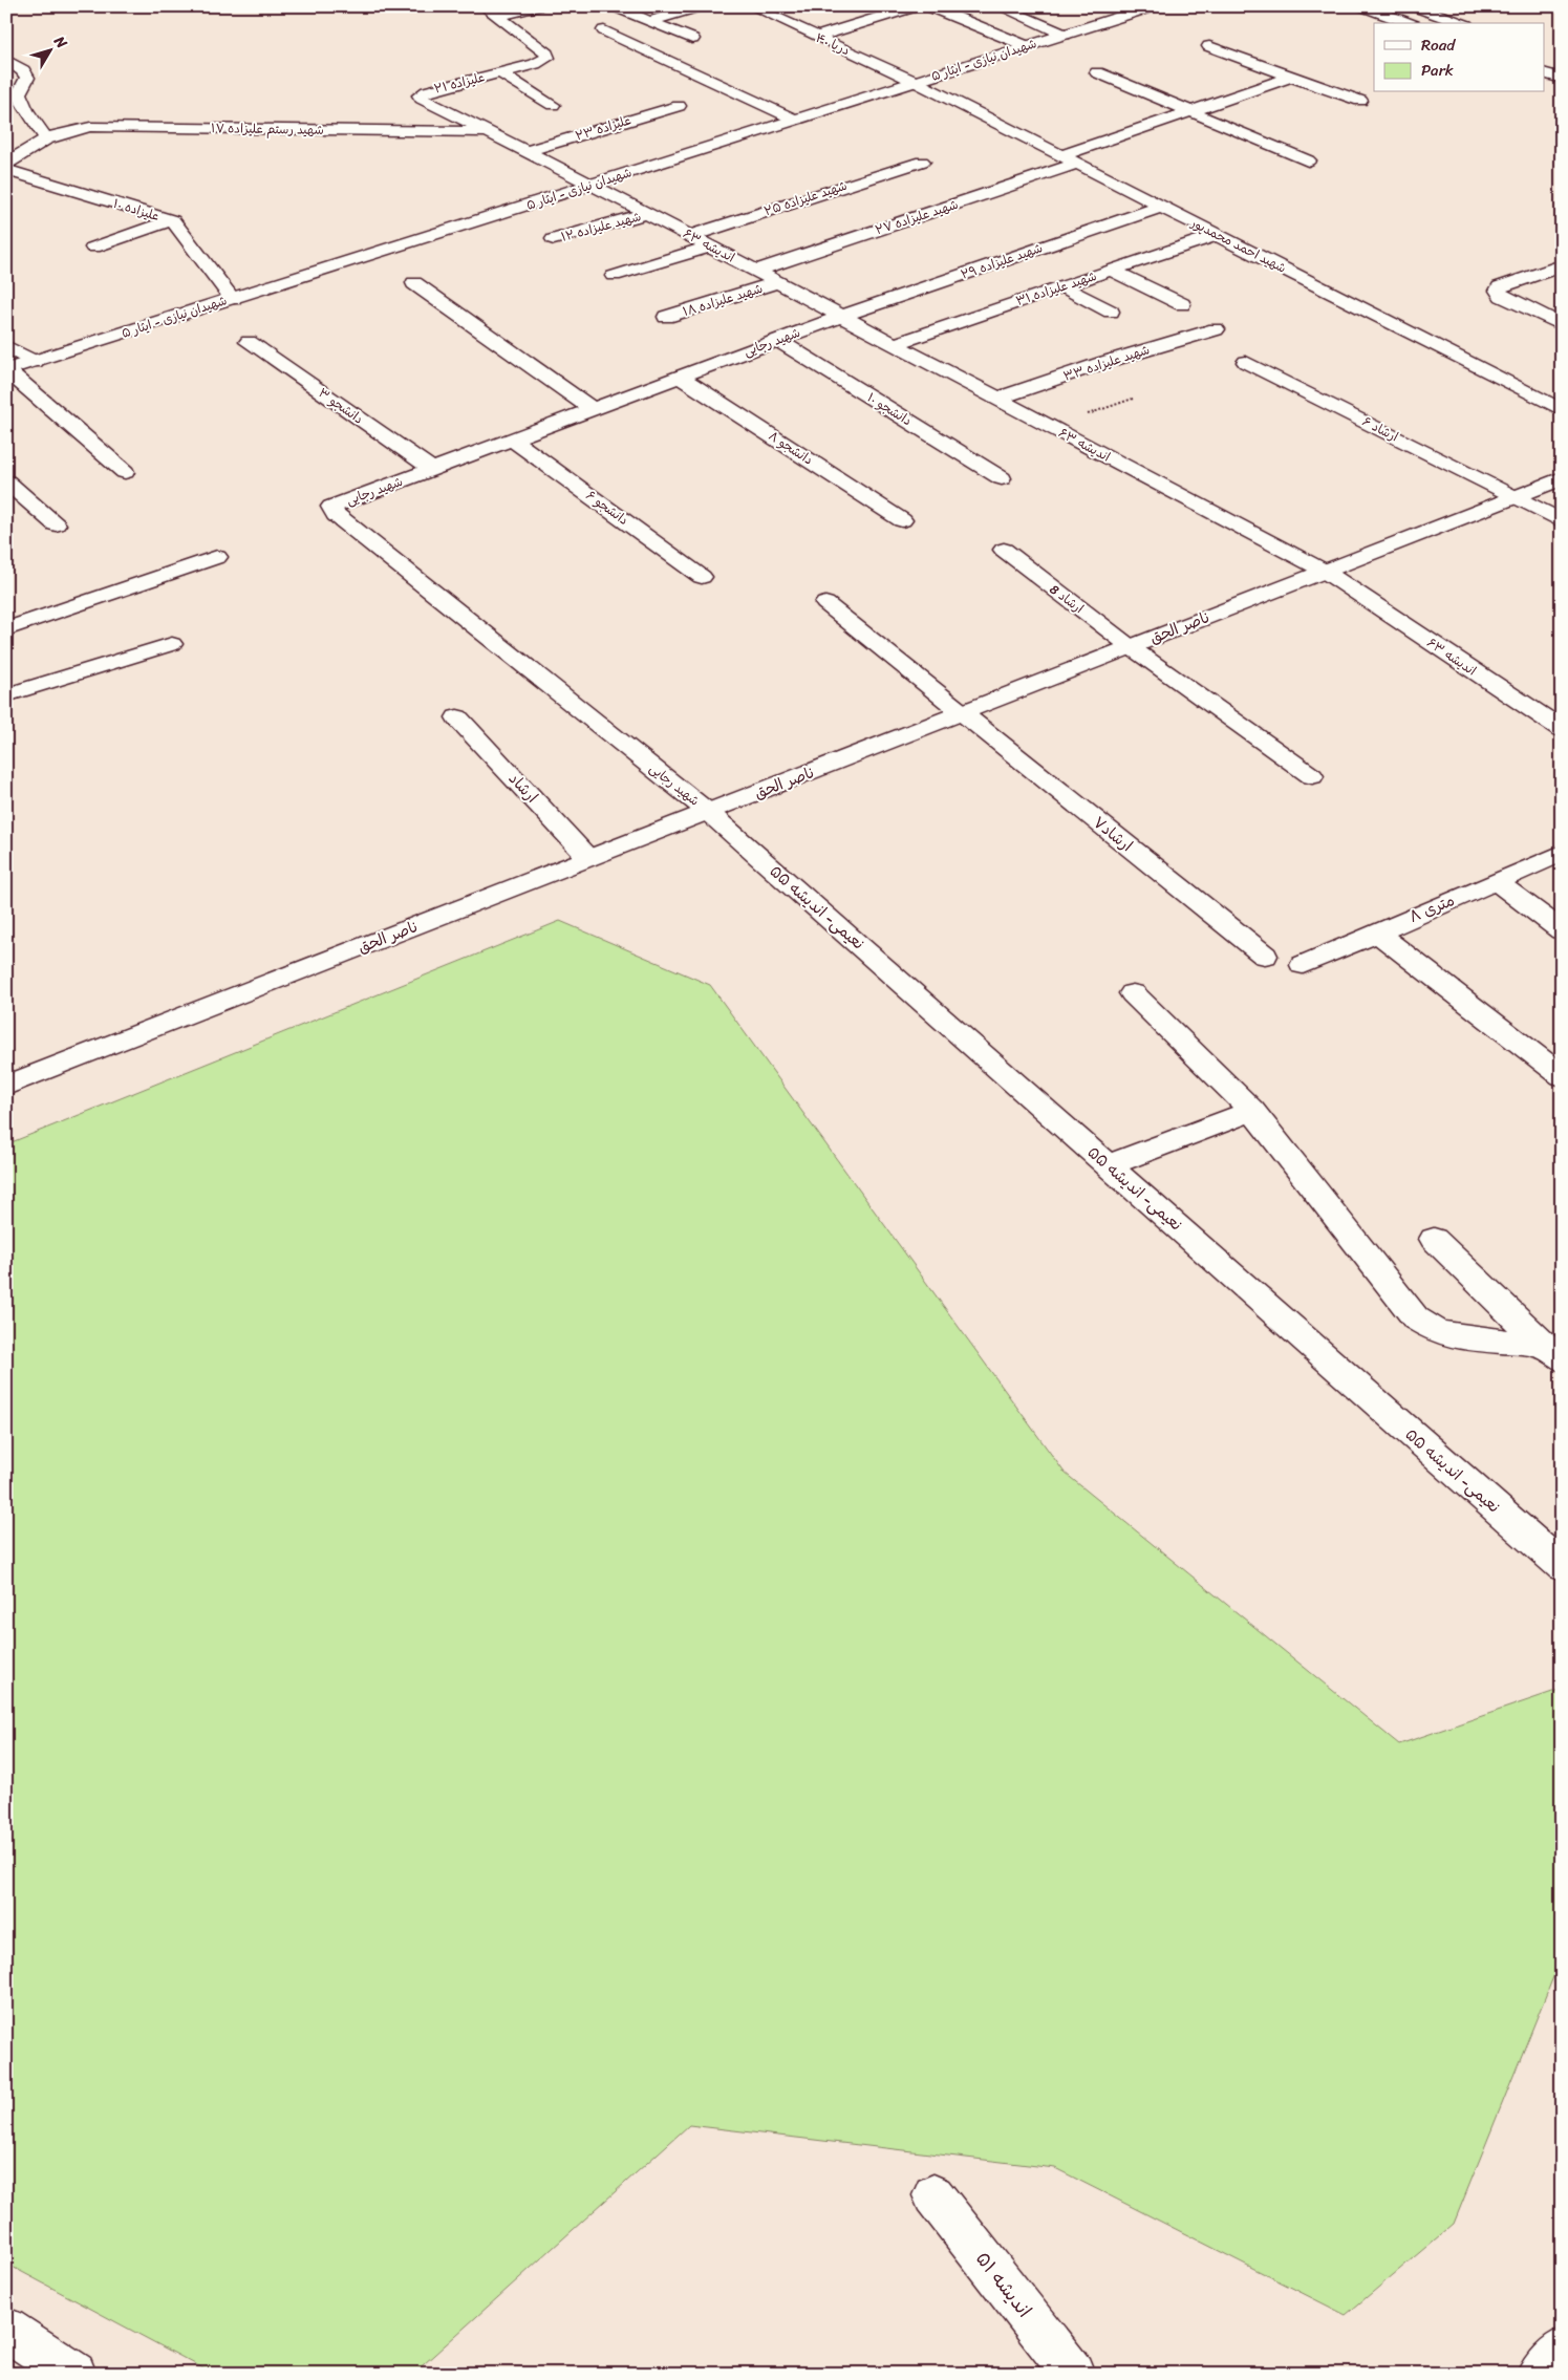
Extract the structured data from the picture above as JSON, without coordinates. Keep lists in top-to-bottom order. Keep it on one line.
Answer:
{"streets":{"street":["دریا ۴۰","شهیدان نیازی - ایثار ۵","علیزاده ۲۱","علیزاده ۲۳","۱۷ شهید رستم علیزاده","شهید علیزاده ۲۵","علیزاده ۱۰","شهید علیزاده ۲۷","شهید علیزاده ۱۲","اندیشه ۶۳","شهید احمد محمدپور","شهید علیزاده ۲۹","شهید علیزاده ۳۱","شهید علیزاده ۱۸","شهید رجایی","شهید علیزاده ۳۳","دانشجو ۳","دانشجو ۱۰","ارشاد ۶","دانشجو ۸","دانشجو ۶","ارشاد 8","ناصر الحق","ارشاد","ارشاد۷","نعیمی- اندیشه ۵۵","۸ متری","اندیشه ۵۱"]},"crossings":[["دریا ۴۰","شهیدان نیازی - ایثار ۵"],["دریا ۴۰","شهید احمد محمدپور"],["شهیدان نیازی - ایثار ۵","علیزاده ۲۱"],["شهیدان نیازی - ایثار ۵","علیزاده ۱۰"],["شهیدان نیازی - ایثار ۵","اندیشه ۶۳"],["شهیدان نیازی - ایثار ۵","شهید احمد محمدپور"],["علیزاده ۲۱","علیزاده ۲۳"],["علیزاده ۲۱","۱۷ شهید رستم علیزاده"],["علیزاده ۲۱","اندیشه ۶۳"],["شهید علیزاده ۲۵","اندیشه ۶۳"],["شهید علیزاده ۲۷","اندیشه ۶۳"],["شهید علیزاده ۲۷","شهید احمد محمدپور"],["شهید علیزاده ۱۲","اندیشه ۶۳"],["اندیشه ۶۳","شهید علیزاده ۲۹"],["اندیشه ۶۳","شهید علیزاده ۳۱"],["اندیشه ۶۳","شهید علیزاده ۱۸"],["اندیشه ۶۳","شهید رجایی"],["اندیشه ۶۳","شهید علیزاده ۳۳"],["اندیشه ۶۳","ناصر الحق"],["شهید احمد محمدپور","شهید علیزاده ۲۹"],["شهید احمد محمدپور","شهید علیزاده ۳۱"],["شهید علیزاده ۲۹","شهید رجایی"],["شهید رجایی","دانشجو ۳"],["شهید رجایی","دانشجو ۱۰"],["شهید رجایی","دانشجو ۸"],["شهید رجایی","دانشجو ۶"],["شهید رجایی","ناصر الحق"],["شهید رجایی","نعیمی- اندیشه ۵۵"],["ارشاد ۶","ناصر الحق"],["ارشاد 8","ناصر الحق"],["ناصر الحق","ارشاد"],["ناصر الحق","ارشاد۷"],["ناصر الحق","نعیمی- اندیشه ۵۵"]],"legend":["Road","Park"],"north":"top right"}
